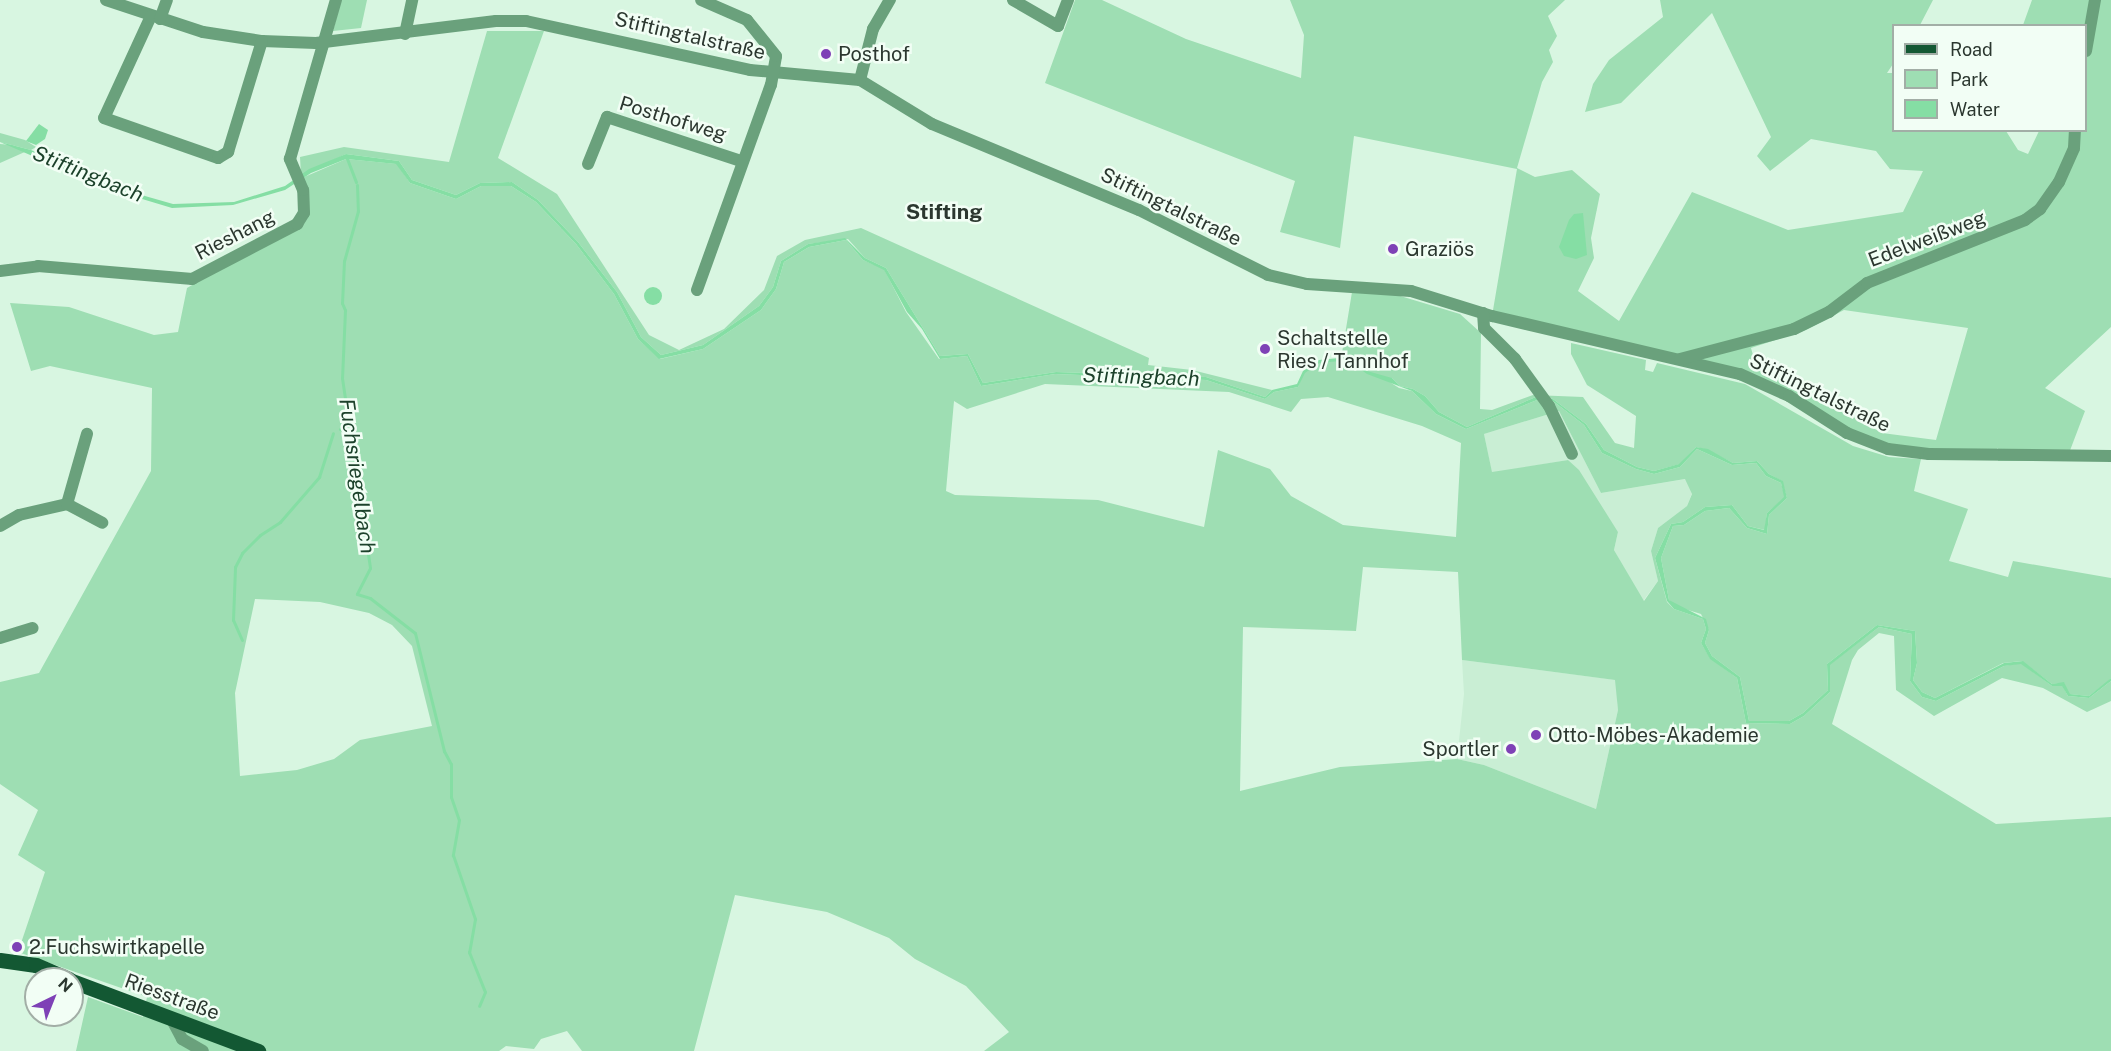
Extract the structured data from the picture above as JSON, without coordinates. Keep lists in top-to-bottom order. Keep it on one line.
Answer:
{"streets":{"main road":["Riesstraße"],"street":["Stiftingtalstraße","Posthofweg","Rieshang","Edelweißweg"]},"crossings":[["Stiftingtalstraße","Posthofweg"],["Stiftingtalstraße","Rieshang"],["Stiftingtalstraße","Edelweißweg"]],"districts":["Stifting"],"water":["Stiftingbach","Fuchsriegelbach"],"places":["Posthof","Graziös","Schaltstelle Ries / Tannhof","Otto-Möbes-Akademie","Sportler","2.Fuchswirtkapelle"],"legend":["Road","Park","Water"],"north":"top right"}
